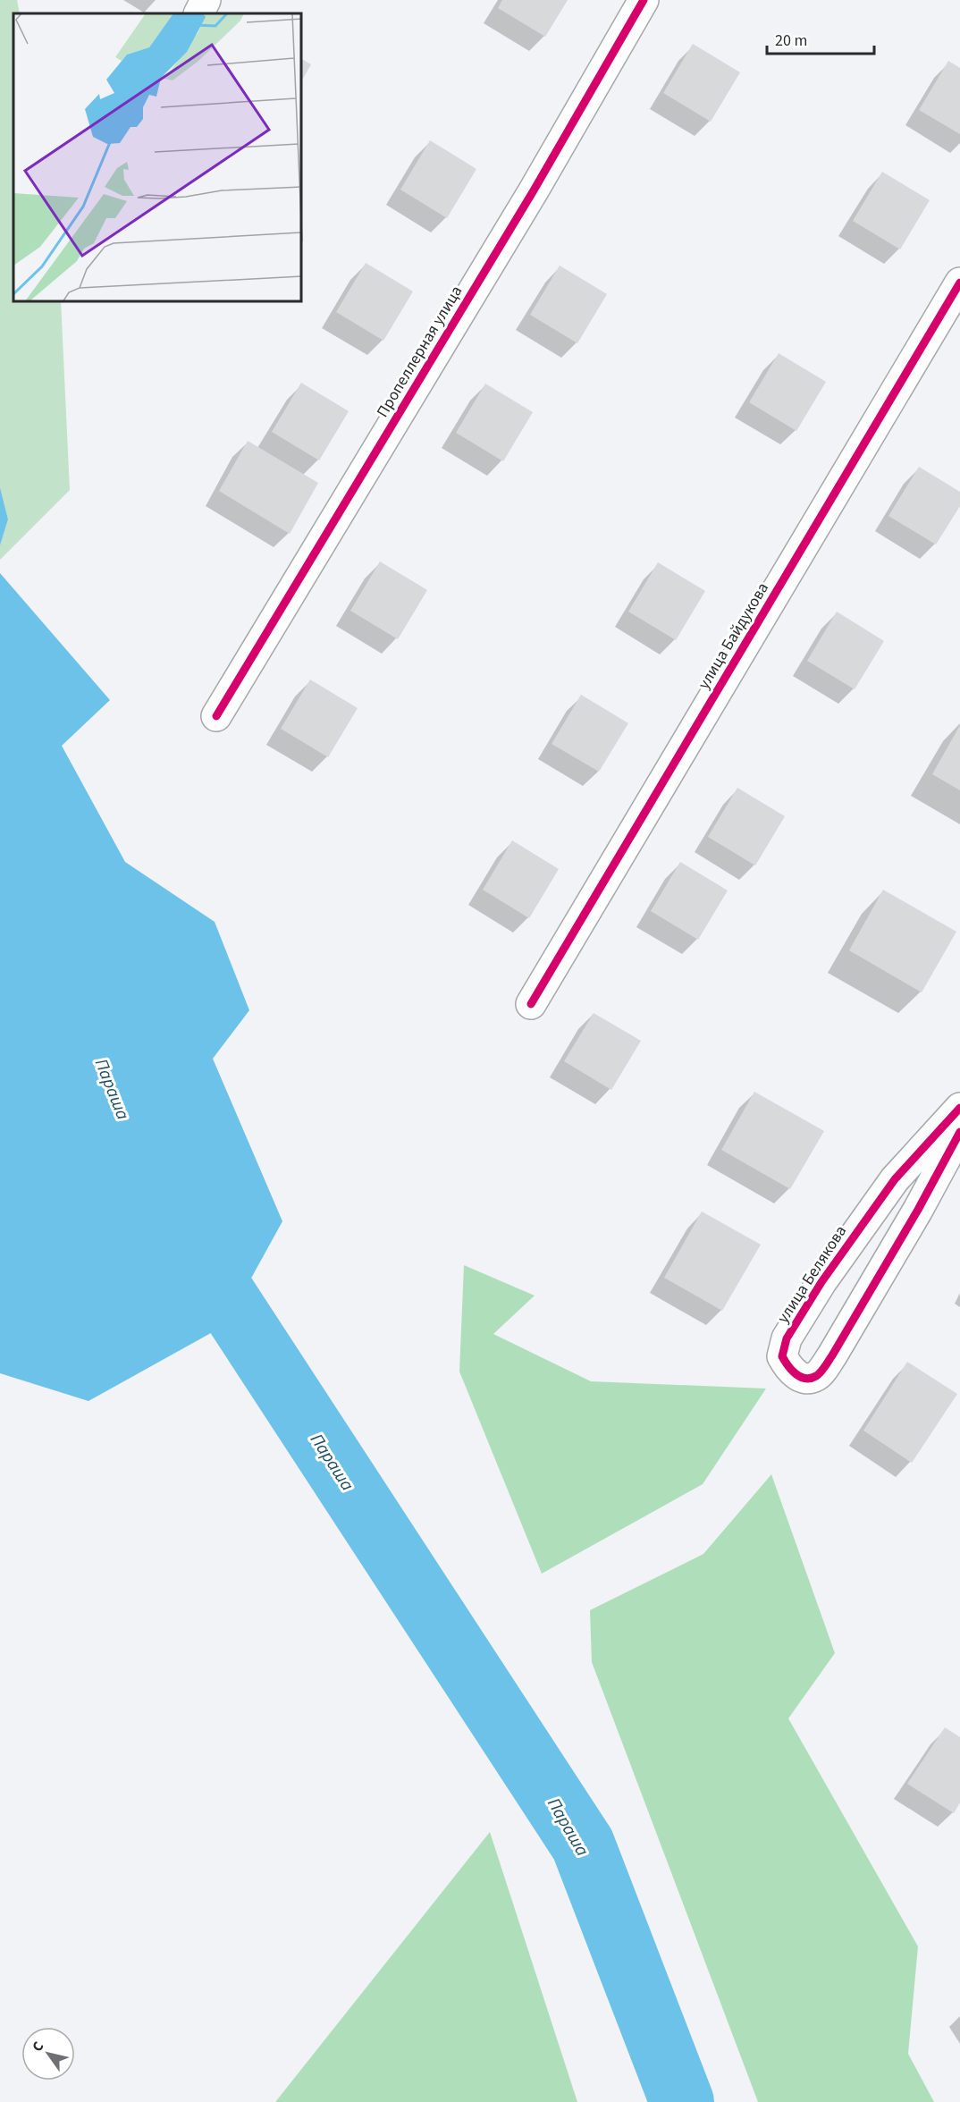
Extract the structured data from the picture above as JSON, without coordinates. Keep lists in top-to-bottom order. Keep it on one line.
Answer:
{"streets":{"street":["Пропеллерная улица","улица Байдукова","улица Белякова"]},"water":["Параша"],"scale_bar":"20 m","north":"top left"}
